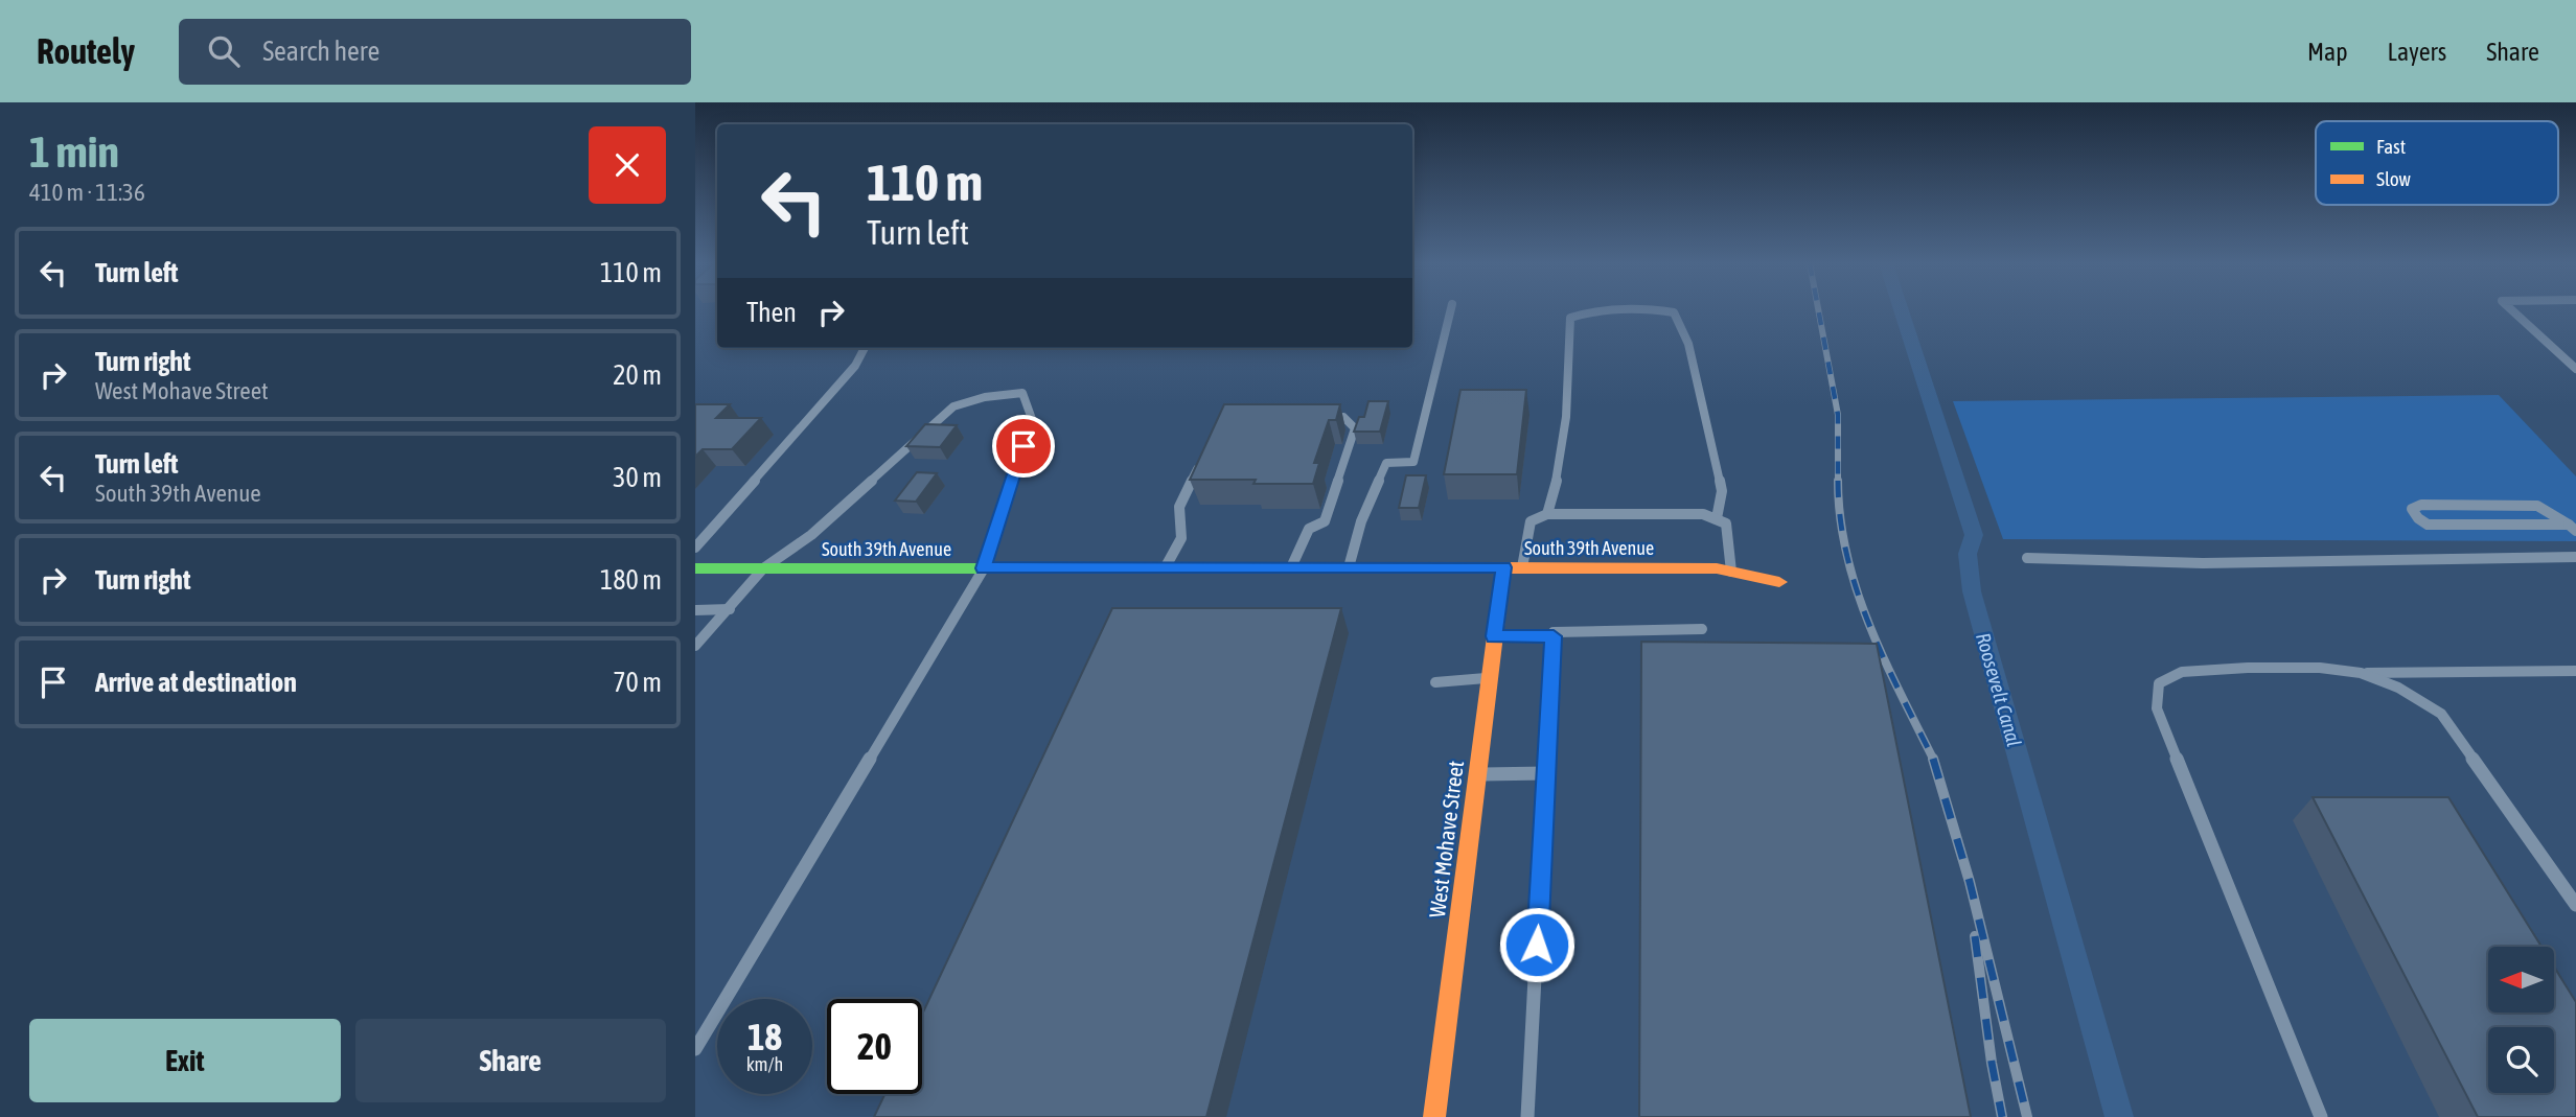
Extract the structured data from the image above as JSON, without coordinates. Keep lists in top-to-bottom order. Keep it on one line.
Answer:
{"streets":{"street":["South 39th Avenue","West Mohave Street"]},"crossings":[["South 39th Avenue","West Mohave Street"]],"water":["Roosevelt Canal"],"legend":["Fast","Slow"],"north":"left","page":{"header":"Routely","search":"Search here","nav":["Map","Layers","Share"],"heading":["1 min","410 m · 11:36"],"turn":["110 m","Turn left"],"list":[{"name":"Turn left","value":"110 m"},{"name":"Turn right","note":"West Mohave Street","value":"20 m"},{"name":"Turn left","note":"South 39th Avenue","value":"30 m"},{"name":"Turn right","value":"180 m"},{"name":"Arrive at destination","value":"70 m"}],"then":"Then","speed":"18 km/h","limit":"20","buttons":["Exit","Share"]}}
